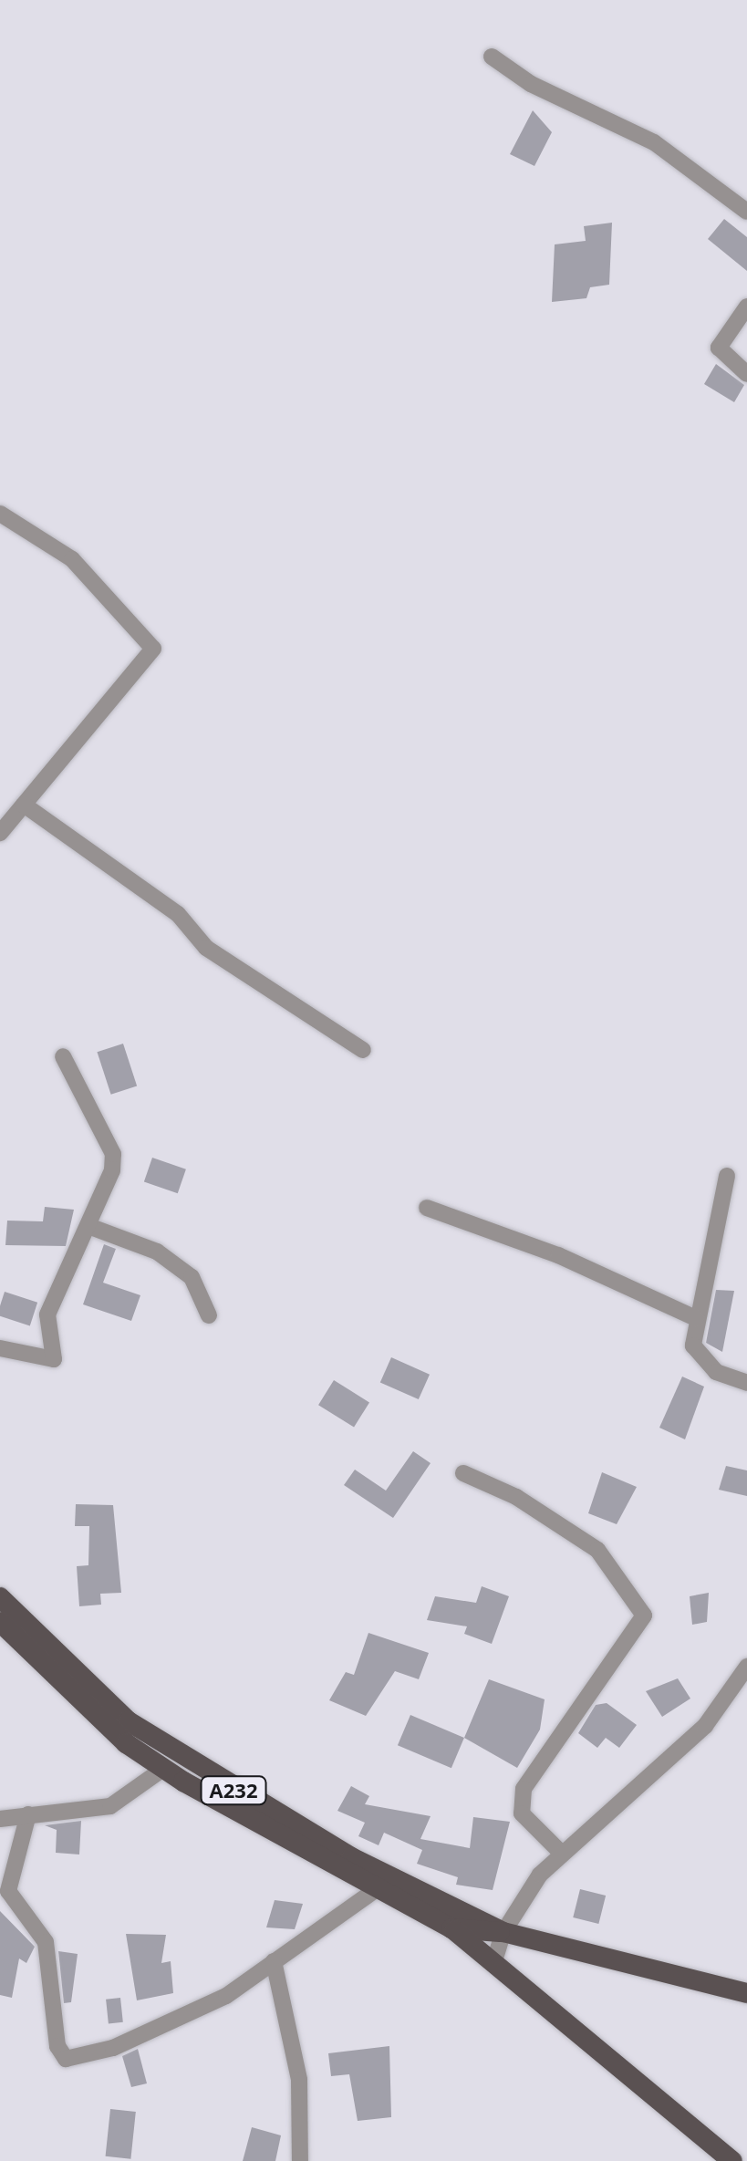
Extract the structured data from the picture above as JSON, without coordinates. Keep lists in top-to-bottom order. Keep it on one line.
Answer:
{"streets":{"main road":["A232"]}}
